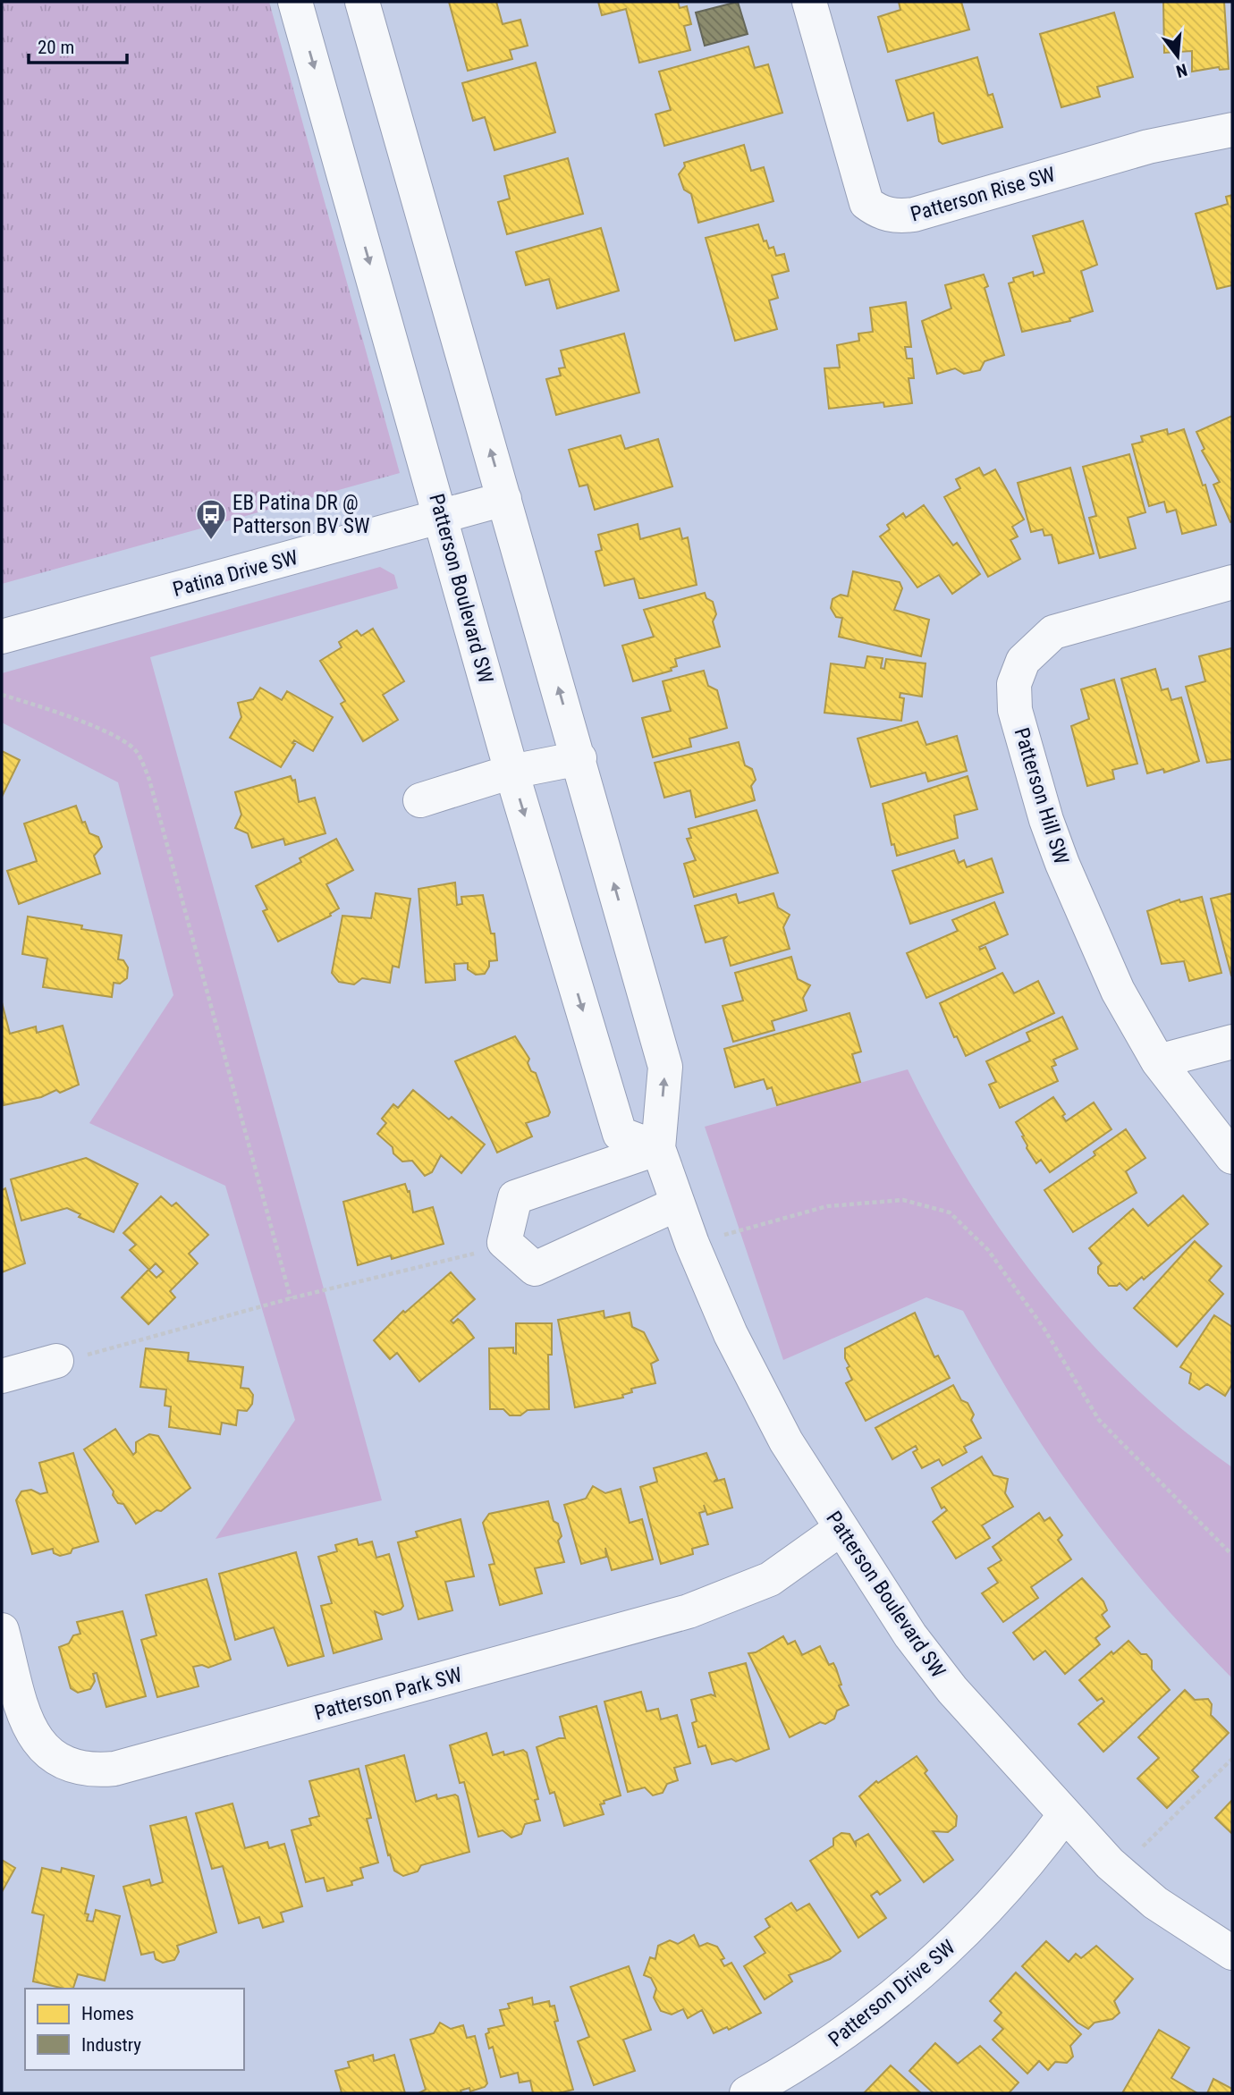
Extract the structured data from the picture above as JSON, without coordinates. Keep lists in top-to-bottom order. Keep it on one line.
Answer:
{"streets":{"street":["Patterson Rise SW","Patina Drive SW","Patterson Boulevard SW","Patterson Hill SW","Patterson Park SW","Patterson Drive SW"]},"crossings":[["Patina Drive SW","Patterson Boulevard SW"],["Patterson Boulevard SW","Patterson Park SW"],["Patterson Boulevard SW","Patterson Drive SW"]],"places":{"bus stop":["EB Patina DR @ Patterson BV SW"]},"legend":["Homes","Industry"],"scale_bar":"20 m","north":"bottom"}
